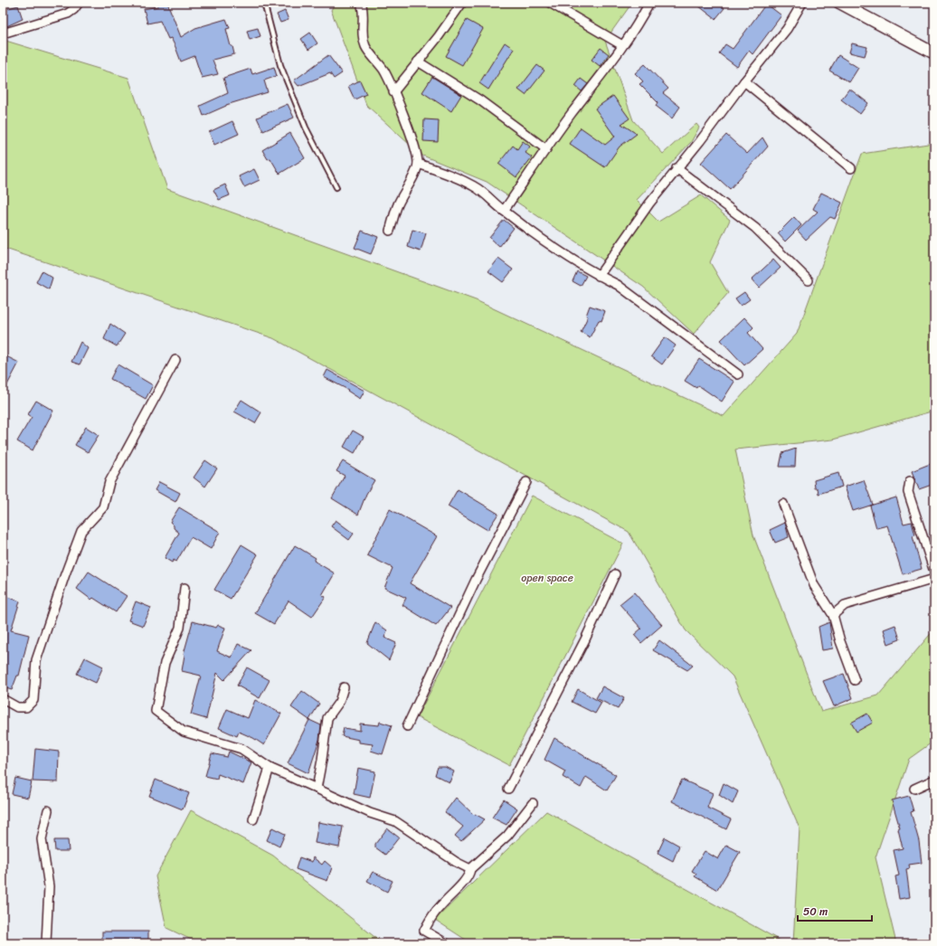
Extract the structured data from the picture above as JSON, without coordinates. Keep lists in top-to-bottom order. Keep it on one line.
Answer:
{"parks":["open space"],"scale_bar":"50 m"}
